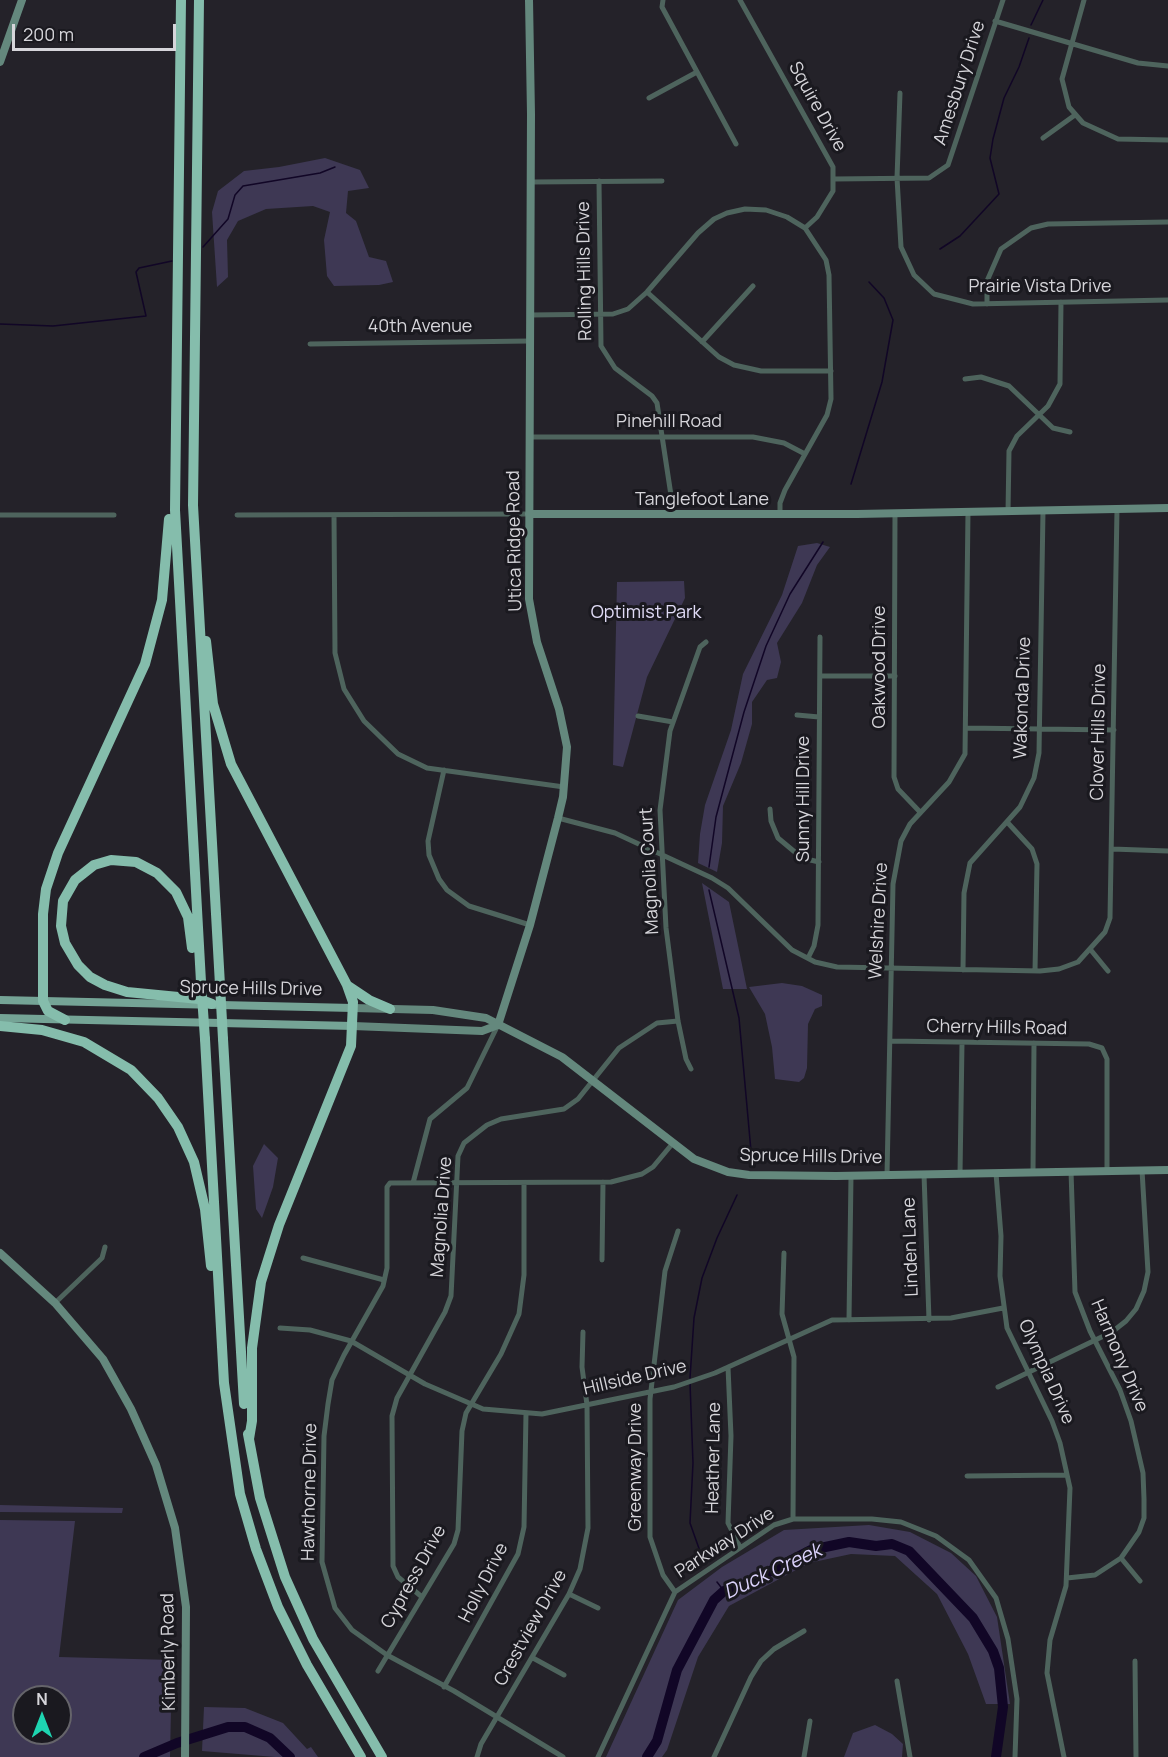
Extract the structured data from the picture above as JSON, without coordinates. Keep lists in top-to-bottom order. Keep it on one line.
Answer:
{"streets":{"main road":["Tanglefoot Lane","Utica Ridge Road","Spruce Hills Drive","Kimberly Road"],"street":["Amesbury Drive","Squire Drive","Rolling Hills Drive","Prairie Vista Drive","40th Avenue","Pinehill Road","Oakwood Drive","Wakonda Drive","Clover Hills Drive","Sunny Hill Drive","Magnolia Court","Welshire Drive","Cherry Hills Road","Magnolia Drive","Linden Lane","Harmony Drive","Olympia Drive","Hillside Drive","Heather Lane","Greenway Drive","Hawthorne Drive","Parkway Drive","Cypress Drive","Holly Drive","Crestview Drive"]},"crossings":[["Amesbury Drive","Squire Drive"],["Amesbury Drive","Prairie Vista Drive"],["Rolling Hills Drive","Pinehill Road"],["Rolling Hills Drive","Tanglefoot Lane"],["40th Avenue","Utica Ridge Road"],["Pinehill Road","Utica Ridge Road"],["Tanglefoot Lane","Utica Ridge Road"],["Tanglefoot Lane","Oakwood Drive"],["Tanglefoot Lane","Wakonda Drive"],["Tanglefoot Lane","Clover Hills Drive"],["Tanglefoot Lane","Welshire Drive"],["Utica Ridge Road","Clover Hills Drive"],["Utica Ridge Road","Spruce Hills Drive"],["Utica Ridge Road","Hawthorne Drive"],["Oakwood Drive","Welshire Drive"],["Wakonda Drive","Clover Hills Drive"],["Clover Hills Drive","Sunny Hill Drive"],["Clover Hills Drive","Magnolia Court"],["Clover Hills Drive","Welshire Drive"],["Magnolia Court","Magnolia Drive"],["Welshire Drive","Spruce Hills Drive"],["Welshire Drive","Cherry Hills Road"],["Spruce Hills Drive","Cherry Hills Road"],["Spruce Hills Drive","Magnolia Drive"],["Spruce Hills Drive","Linden Lane"],["Spruce Hills Drive","Harmony Drive"],["Spruce Hills Drive","Olympia Drive"],["Magnolia Drive","Hillside Drive"],["Magnolia Drive","Cypress Drive"],["Linden Lane","Hillside Drive"],["Harmony Drive","Olympia Drive"],["Olympia Drive","Hillside Drive"],["Hillside Drive","Heather Lane"],["Hillside Drive","Greenway Drive"],["Hillside Drive","Hawthorne Drive"],["Hillside Drive","Cypress Drive"],["Hillside Drive","Holly Drive"],["Hillside Drive","Crestview Drive"],["Heather Lane","Parkway Drive"],["Greenway Drive","Parkway Drive"],["Hawthorne Drive","Cypress Drive"],["Hawthorne Drive","Holly Drive"],["Hawthorne Drive","Crestview Drive"]],"water":["Duck Creek"],"parks":["Optimist Park"],"scale_bar":"200 m","north":"top"}
